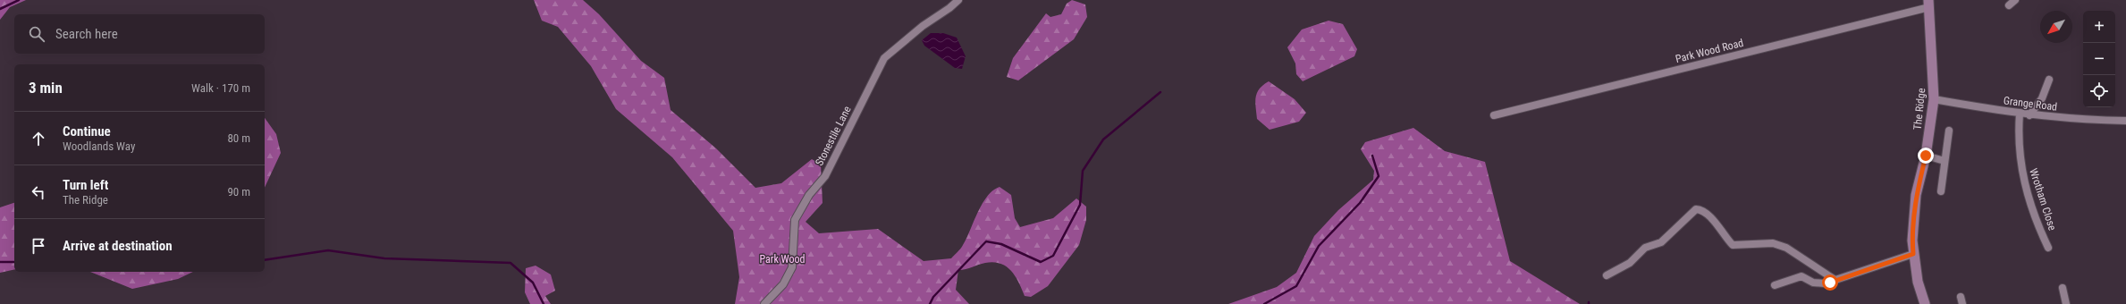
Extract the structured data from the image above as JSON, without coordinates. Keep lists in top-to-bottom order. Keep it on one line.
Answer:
{"streets":{"main road":["The Ridge"],"street":["Park Wood Road","Grange Road","Stonestile Lane","Wrotham Close"]},"crossings":[["Park Wood Road","The Ridge"],["Grange Road","The Ridge"],["Grange Road","Wrotham Close"]],"parks":["Park Wood"],"north":"bottom left","page":{"map_buttons":["+","−"],"search":"Search here","heading":["3 min","Walk · 170 m"],"list":[["Continue","Woodlands Way","80 m"],["Turn left","The Ridge","90 m"],"Arrive at destination"]}}
